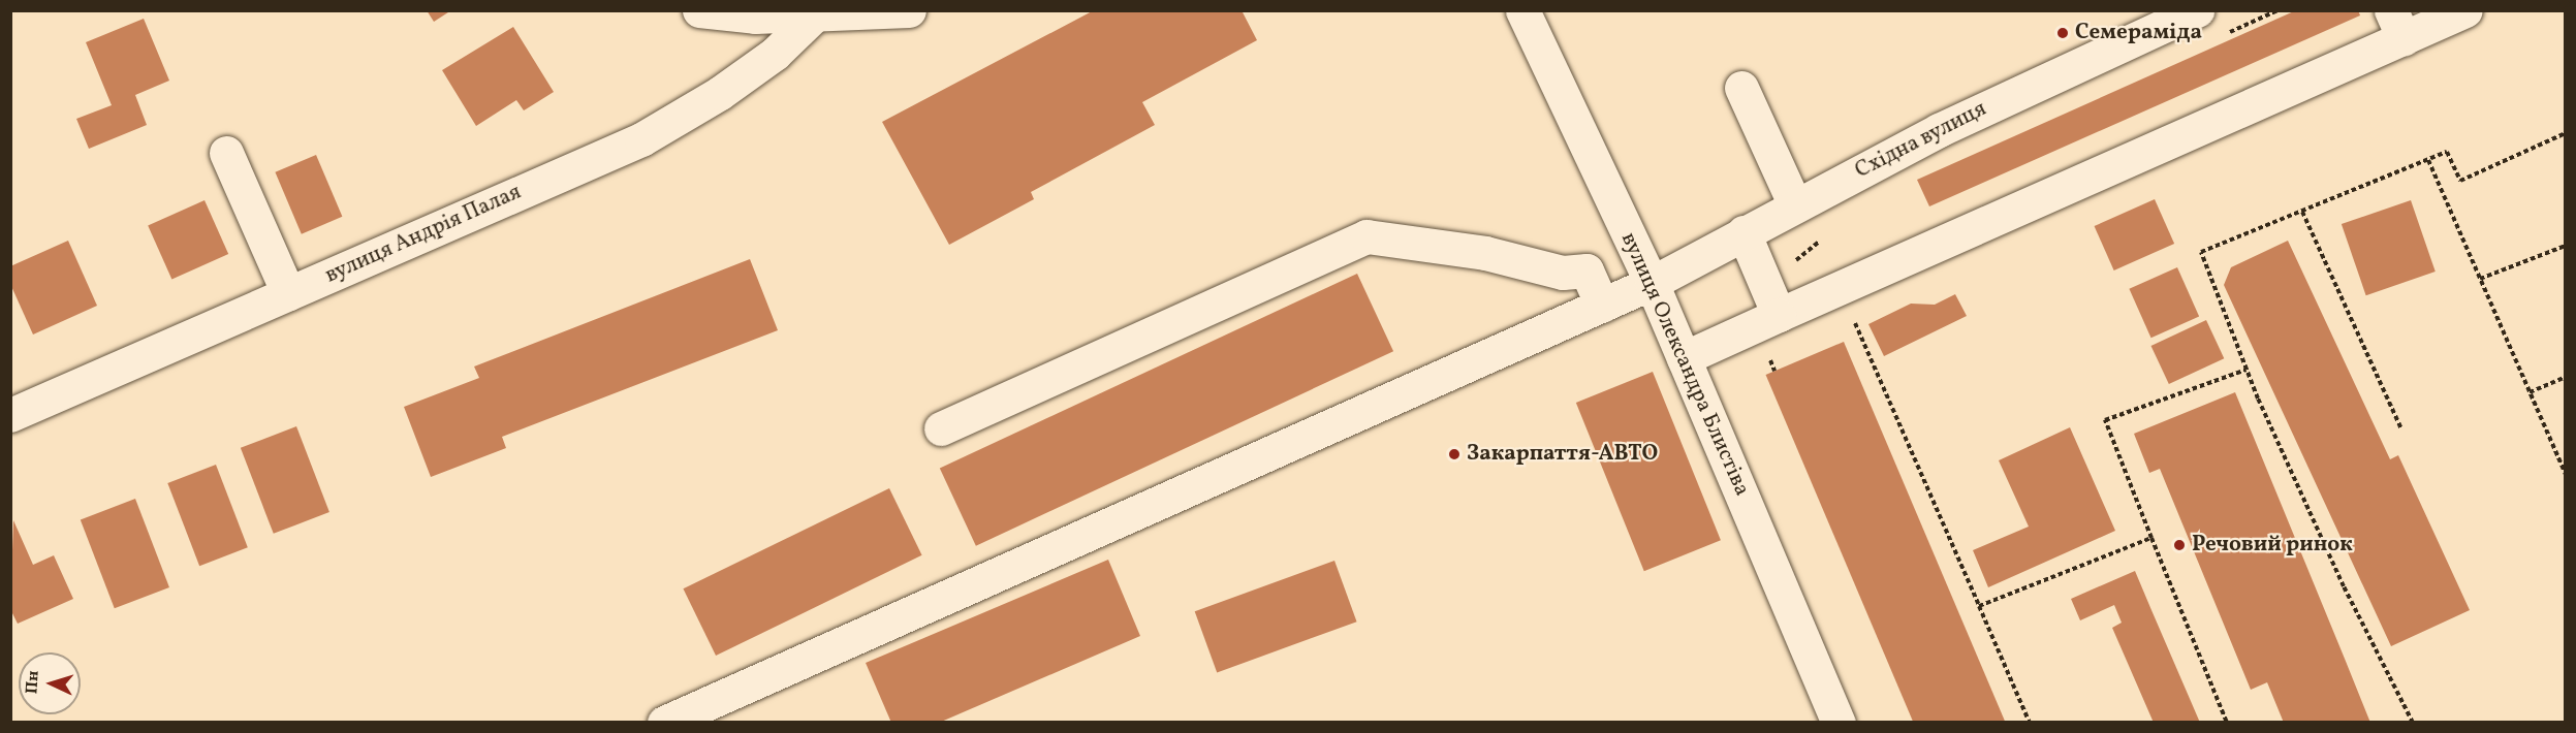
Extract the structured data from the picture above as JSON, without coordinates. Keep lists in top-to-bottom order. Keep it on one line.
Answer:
{"streets":{"street":["Східна вулиця","вулиця Андрія Палая","вулиця Олександра Блистіва"]},"crossings":[["Східна вулиця","вулиця Олександра Блистіва"]],"places":["Семераміда","Закарпаття-АВТО","Речовий ринок"],"north":"left"}
